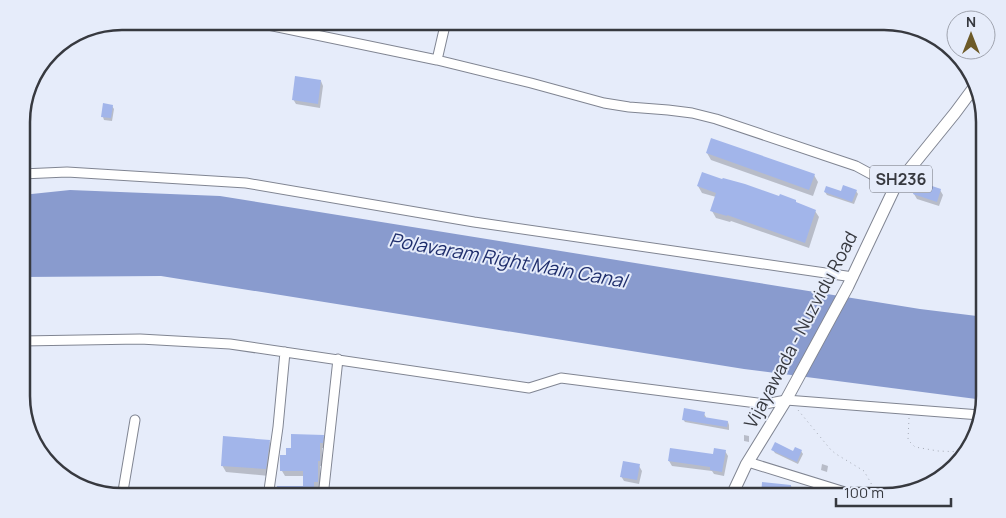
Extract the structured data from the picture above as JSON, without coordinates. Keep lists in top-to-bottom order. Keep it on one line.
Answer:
{"streets":{"main road":["SH236","Vijayawada - Nuzvidu Road"]},"water":["Polavaram Right Main Canal"],"scale_bar":"100 m","north":"top"}
